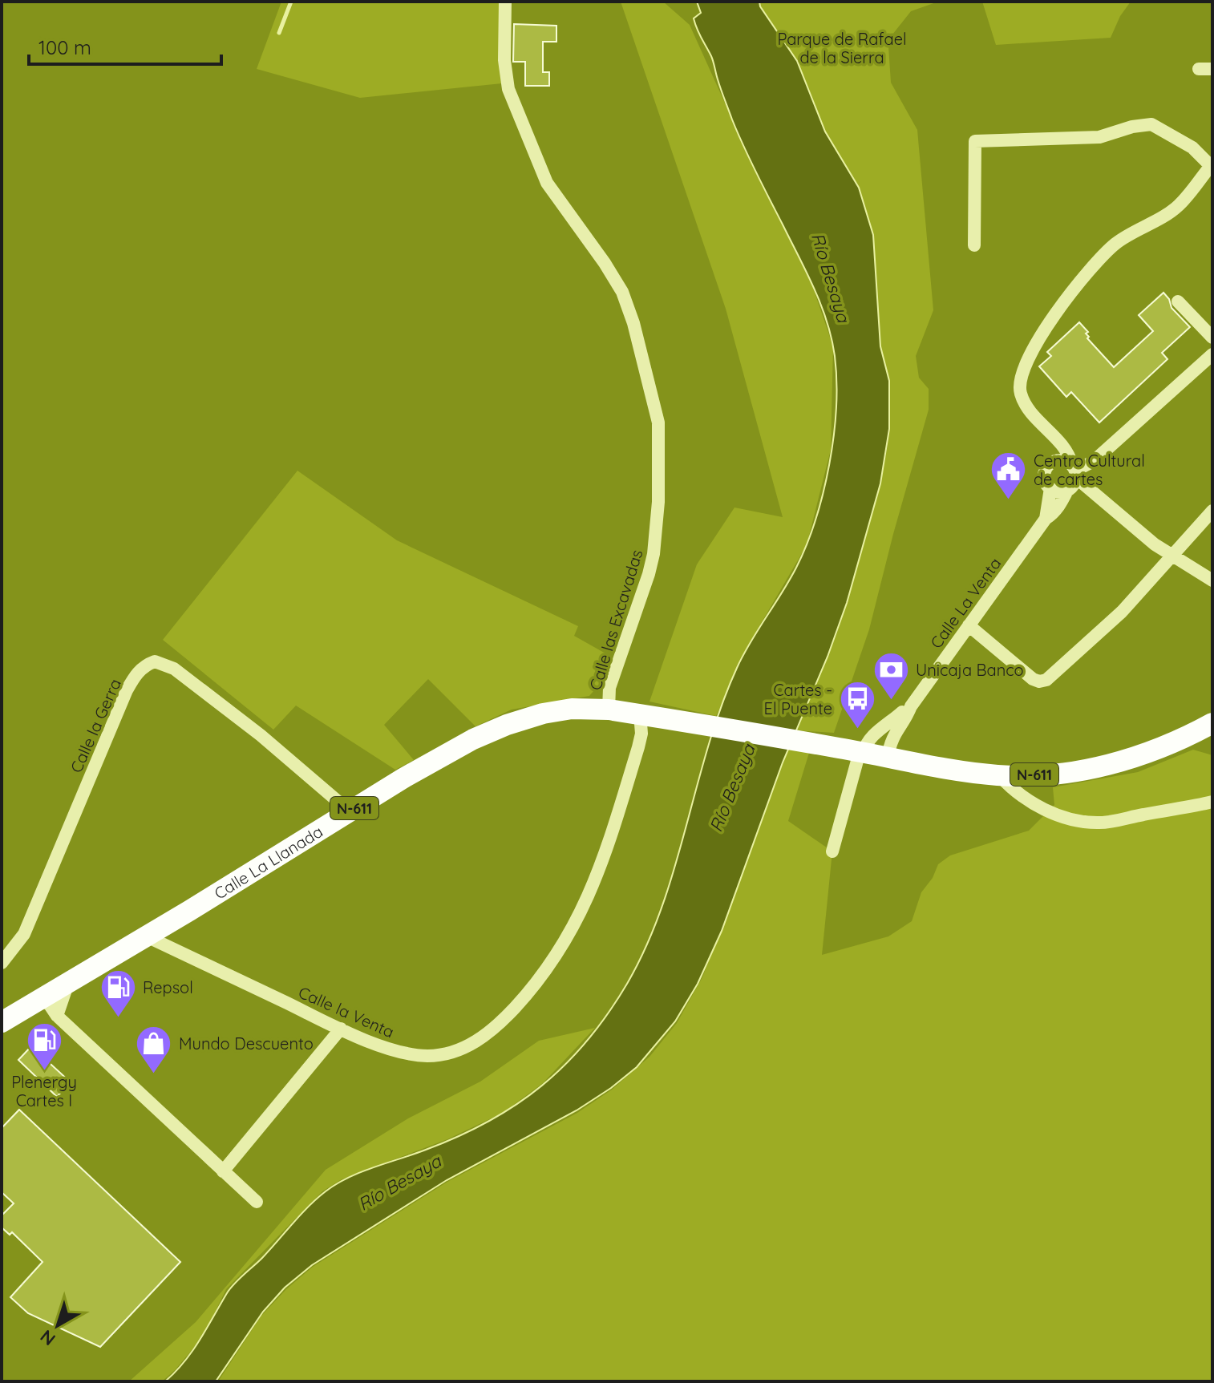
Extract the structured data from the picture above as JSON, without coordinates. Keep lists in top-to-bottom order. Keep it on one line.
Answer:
{"streets":{"highway":["N-611","Calle La Llanada"],"street":["Calle La Venta","Calle las Excavadas","Calle la Gerra","Calle la Venta"]},"crossings":[["Calle La Venta","N-611"],["Calle las Excavadas","Calle La Llanada"],["Calle la Gerra","Calle La Llanada"],["N-611","Calle La Llanada"],["N-611","Calle la Venta"],["Calle La Llanada","Calle la Venta"]],"water":["Río Besaya"],"parks":["Parque de Rafael de la Sierra"],"places":{"public building":["Centro Cultural de cartes"],"bank":["Unicaja Banco"],"bus stop":["Cartes - El Puente"],"fuel station":["Repsol","Plenergy Cartes I"],"shop":["Mundo Descuento"]},"scale_bar":"100 m","north":"bottom left"}
